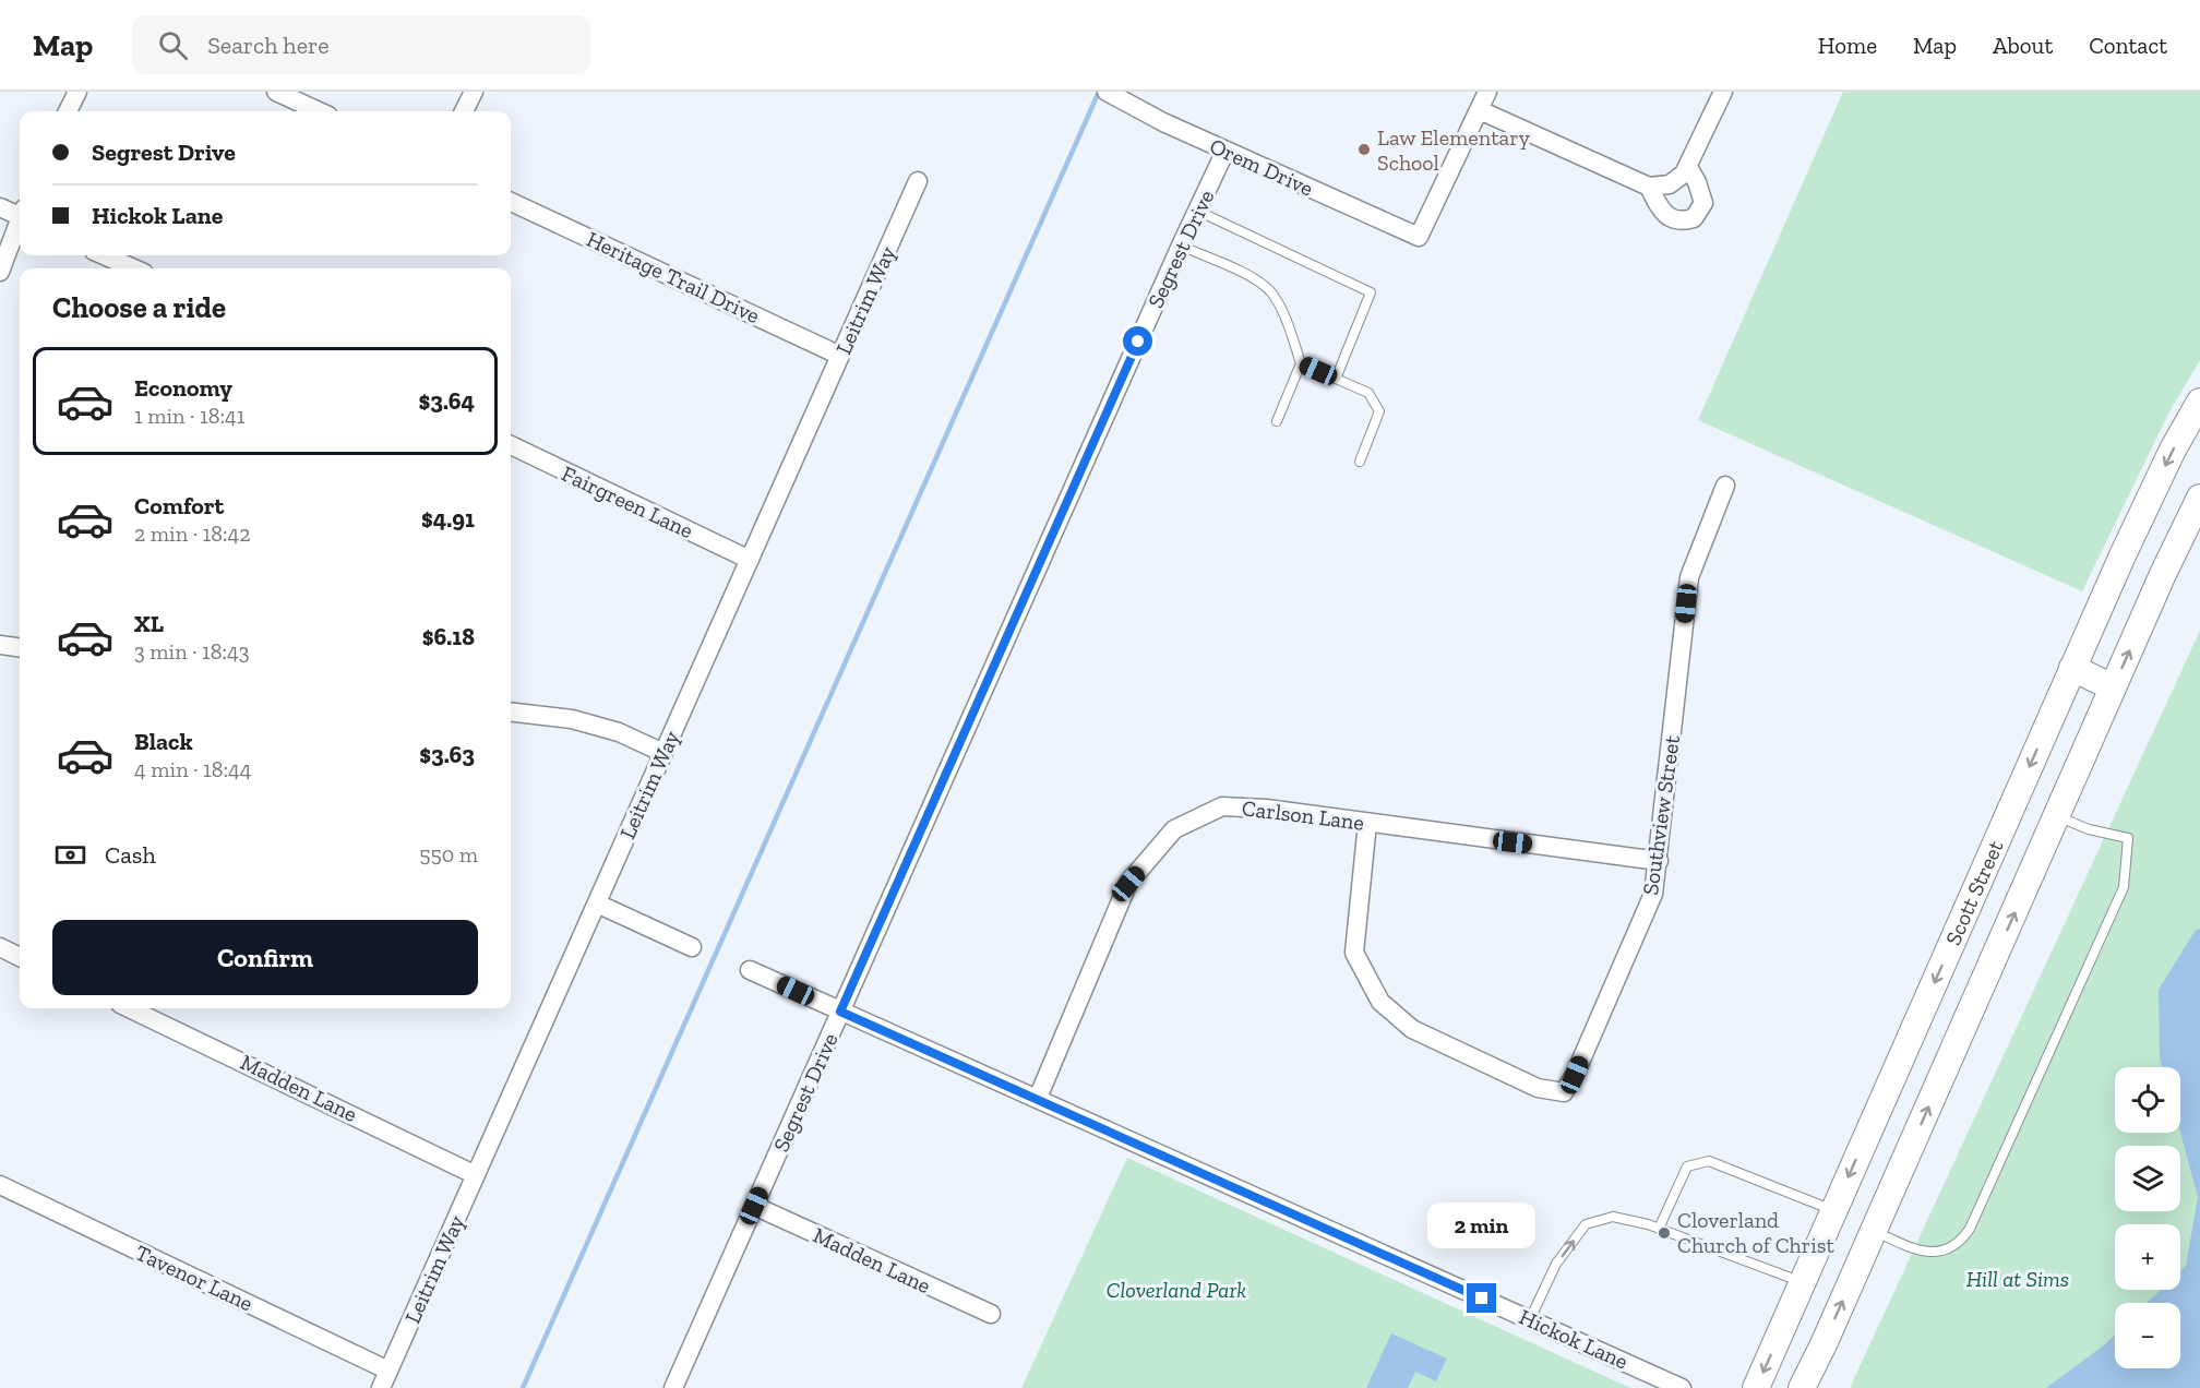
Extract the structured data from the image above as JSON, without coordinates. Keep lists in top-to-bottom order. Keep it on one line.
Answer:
{"streets":{"main road":["Scott Street"],"street":["Orem Drive","Segrest Drive","Heritage Trail Drive","Leitrim Way","Fairgreen Lane","Carlson Lane","Southview Street","Madden Lane","Tavenor Lane","Hickok Lane"]},"crossings":[["Orem Drive","Segrest Drive"],["Segrest Drive","Madden Lane"],["Segrest Drive","Hickok Lane"],["Heritage Trail Drive","Leitrim Way"],["Leitrim Way","Fairgreen Lane"],["Leitrim Way","Madden Lane"],["Leitrim Way","Tavenor Lane"],["Carlson Lane","Southview Street"],["Carlson Lane","Hickok Lane"]],"parks":["Hill at Sims","Cloverland Park"],"places":["Law Elementary School","Cloverland Church of Christ"],"page":{"header":"Map","search":"Search here","nav":["Home","Map","About","Contact"],"banner":["Segrest Drive","Hickok Lane"],"heading":"Choose a ride","list":[{"name":"Economy","note":"1 min · 18:41","value":"$3.64"},{"name":"Comfort","note":"2 min · 18:42","value":"$4.91"},{"name":"XL","note":"3 min · 18:43","value":"$6.18"},{"name":"Black","note":"4 min · 18:44","value":"$3.63"}],"pay":["Cash","550 m"],"buttons":"Confirm","map_buttons":["+","−"],"bubble":"2 min"}}
